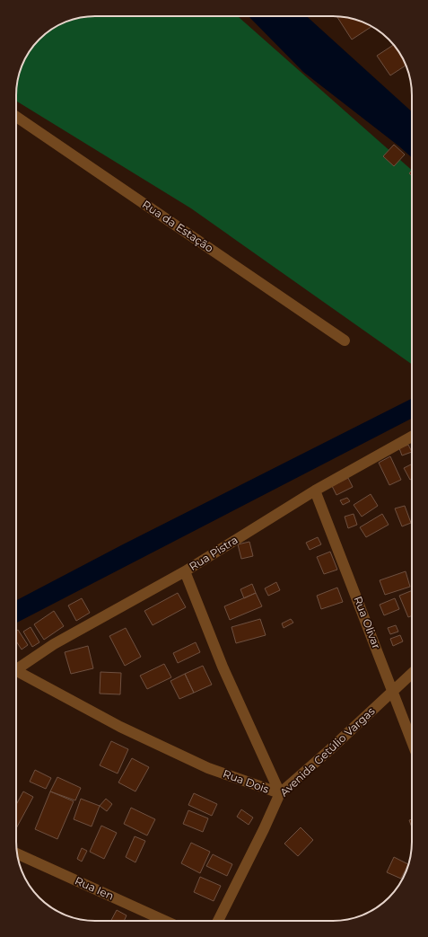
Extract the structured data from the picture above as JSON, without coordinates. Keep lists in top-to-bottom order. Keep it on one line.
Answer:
{"streets":{"street":["Rua da Estação","Rua Pistra","Rua Olivar","Avenida Getúlio Vargas","Rua Dois","Rua Ien"]},"crossings":[["Rua Pistra","Rua Olivar"],["Rua Pistra","Rua Dois"],["Rua Olivar","Avenida Getúlio Vargas"],["Avenida Getúlio Vargas","Rua Dois"]]}
